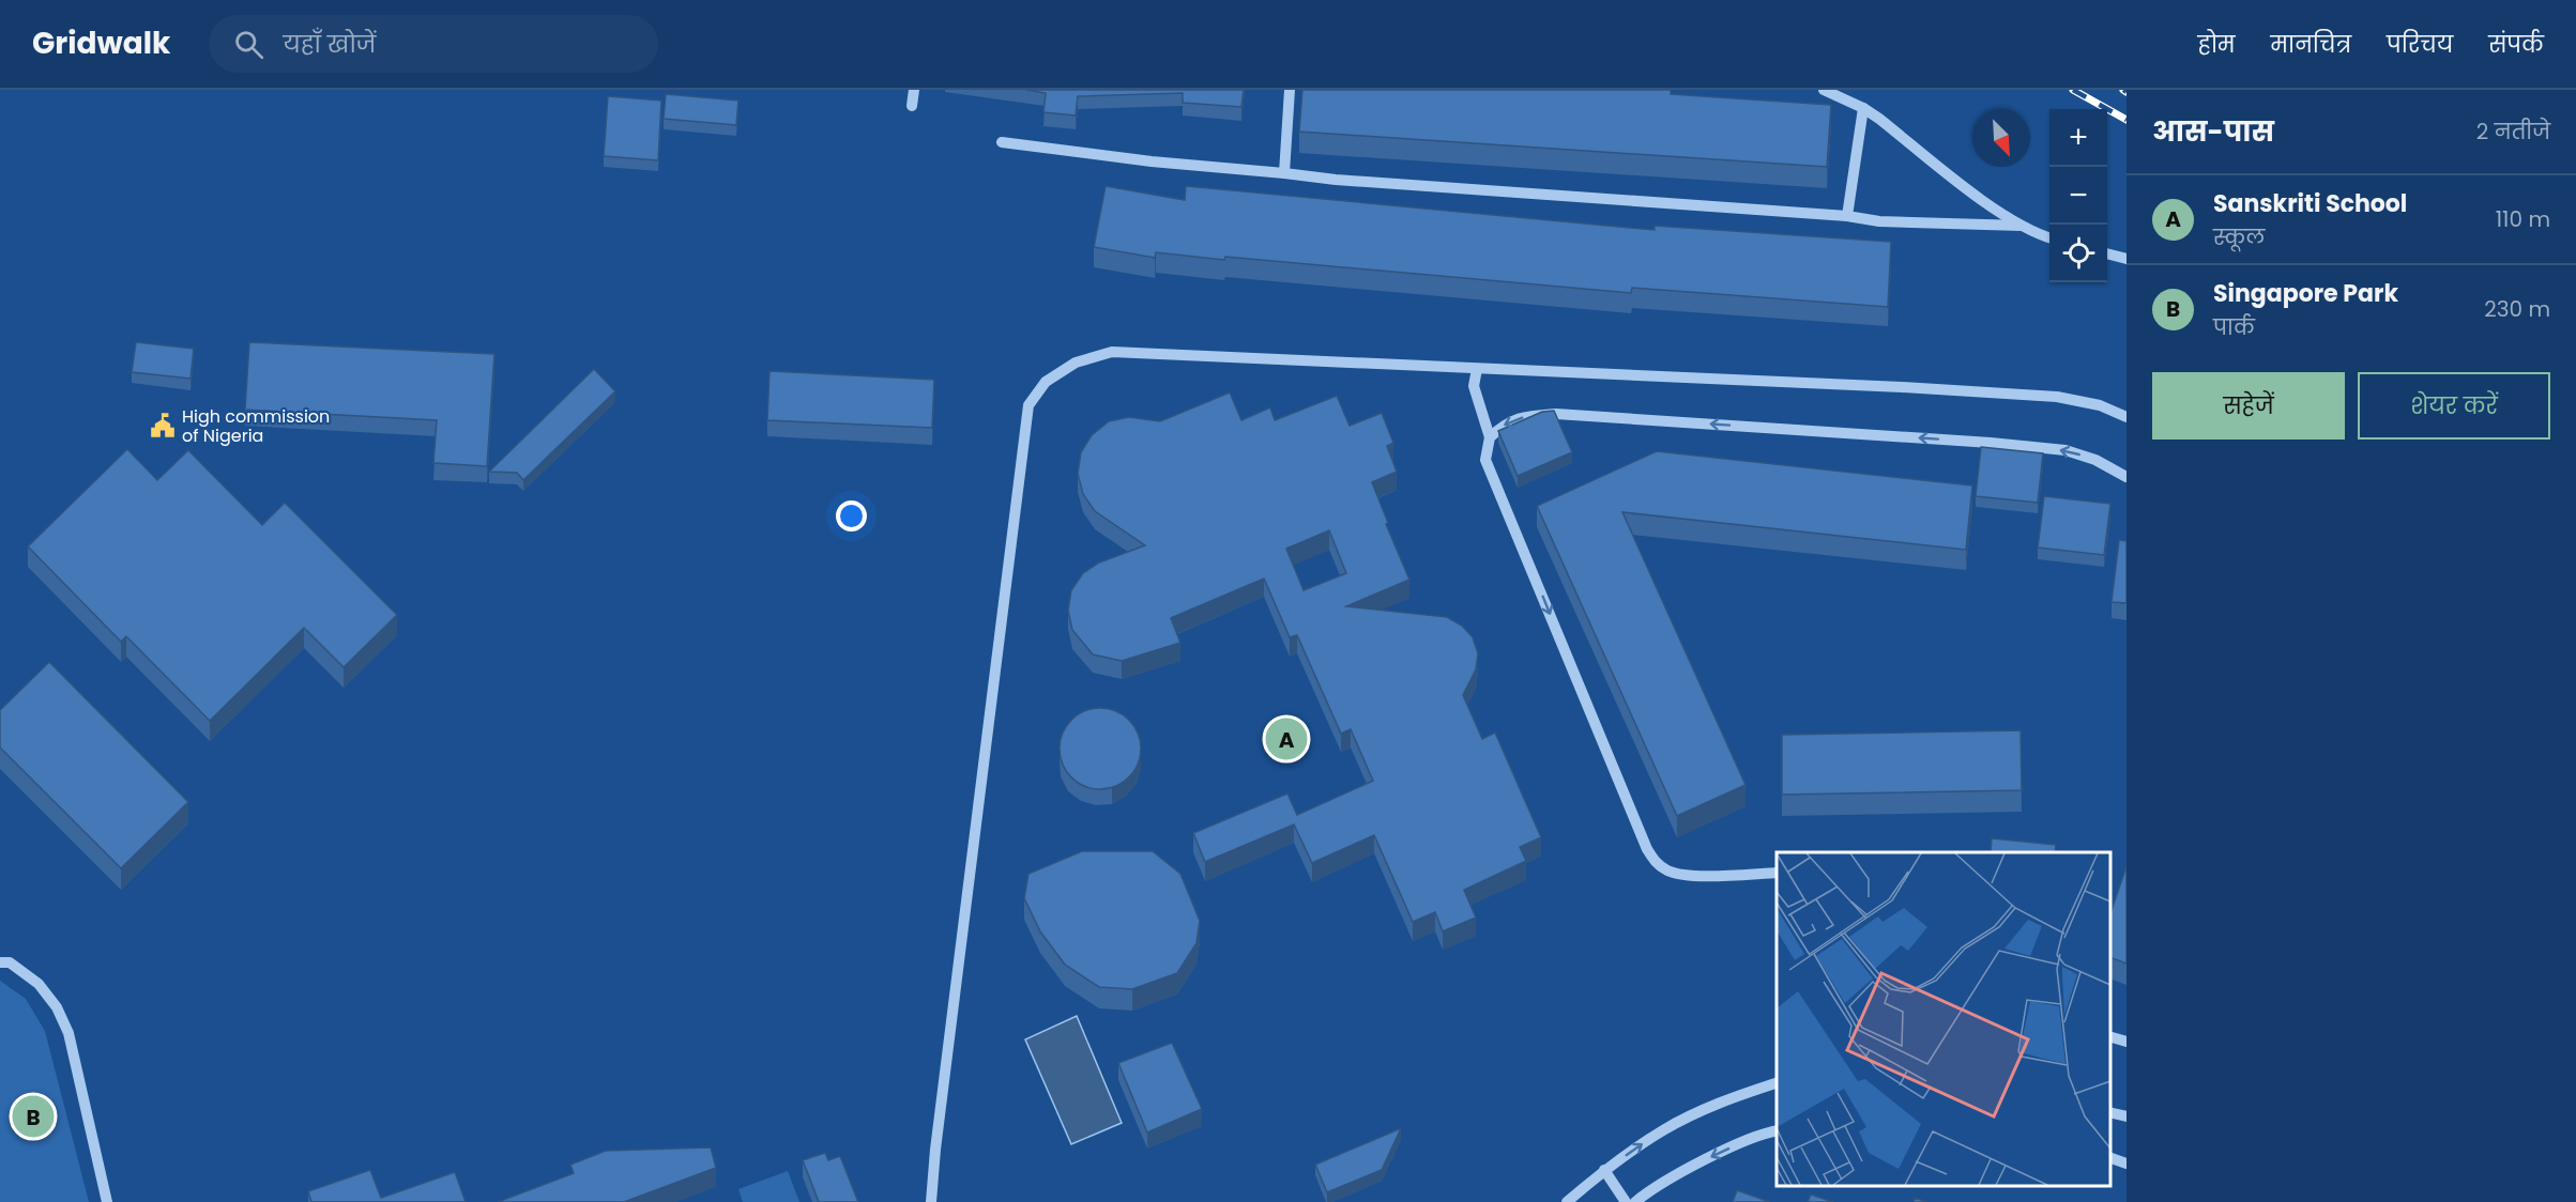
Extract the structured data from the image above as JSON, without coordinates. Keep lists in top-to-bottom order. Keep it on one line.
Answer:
{"places":{"public building":["High commission of Nigeria"]},"north":"bottom right","page":{"header":"Gridwalk","search":"यहाँ खोजें","nav":["होम","मानचित्र","परिचय","संपर्क"],"heading":["आस-पास","2 नतीजे"],"map_buttons":["+","−"],"list":[{"mark":"A","name":"Sanskriti School","note":"स्कूल","value":"110 m"},{"mark":"B","name":"Singapore Park","note":"पार्क","value":"230 m"}],"buttons":["सहेजें","शेयर करें"],"pins":["A","B"]}}
